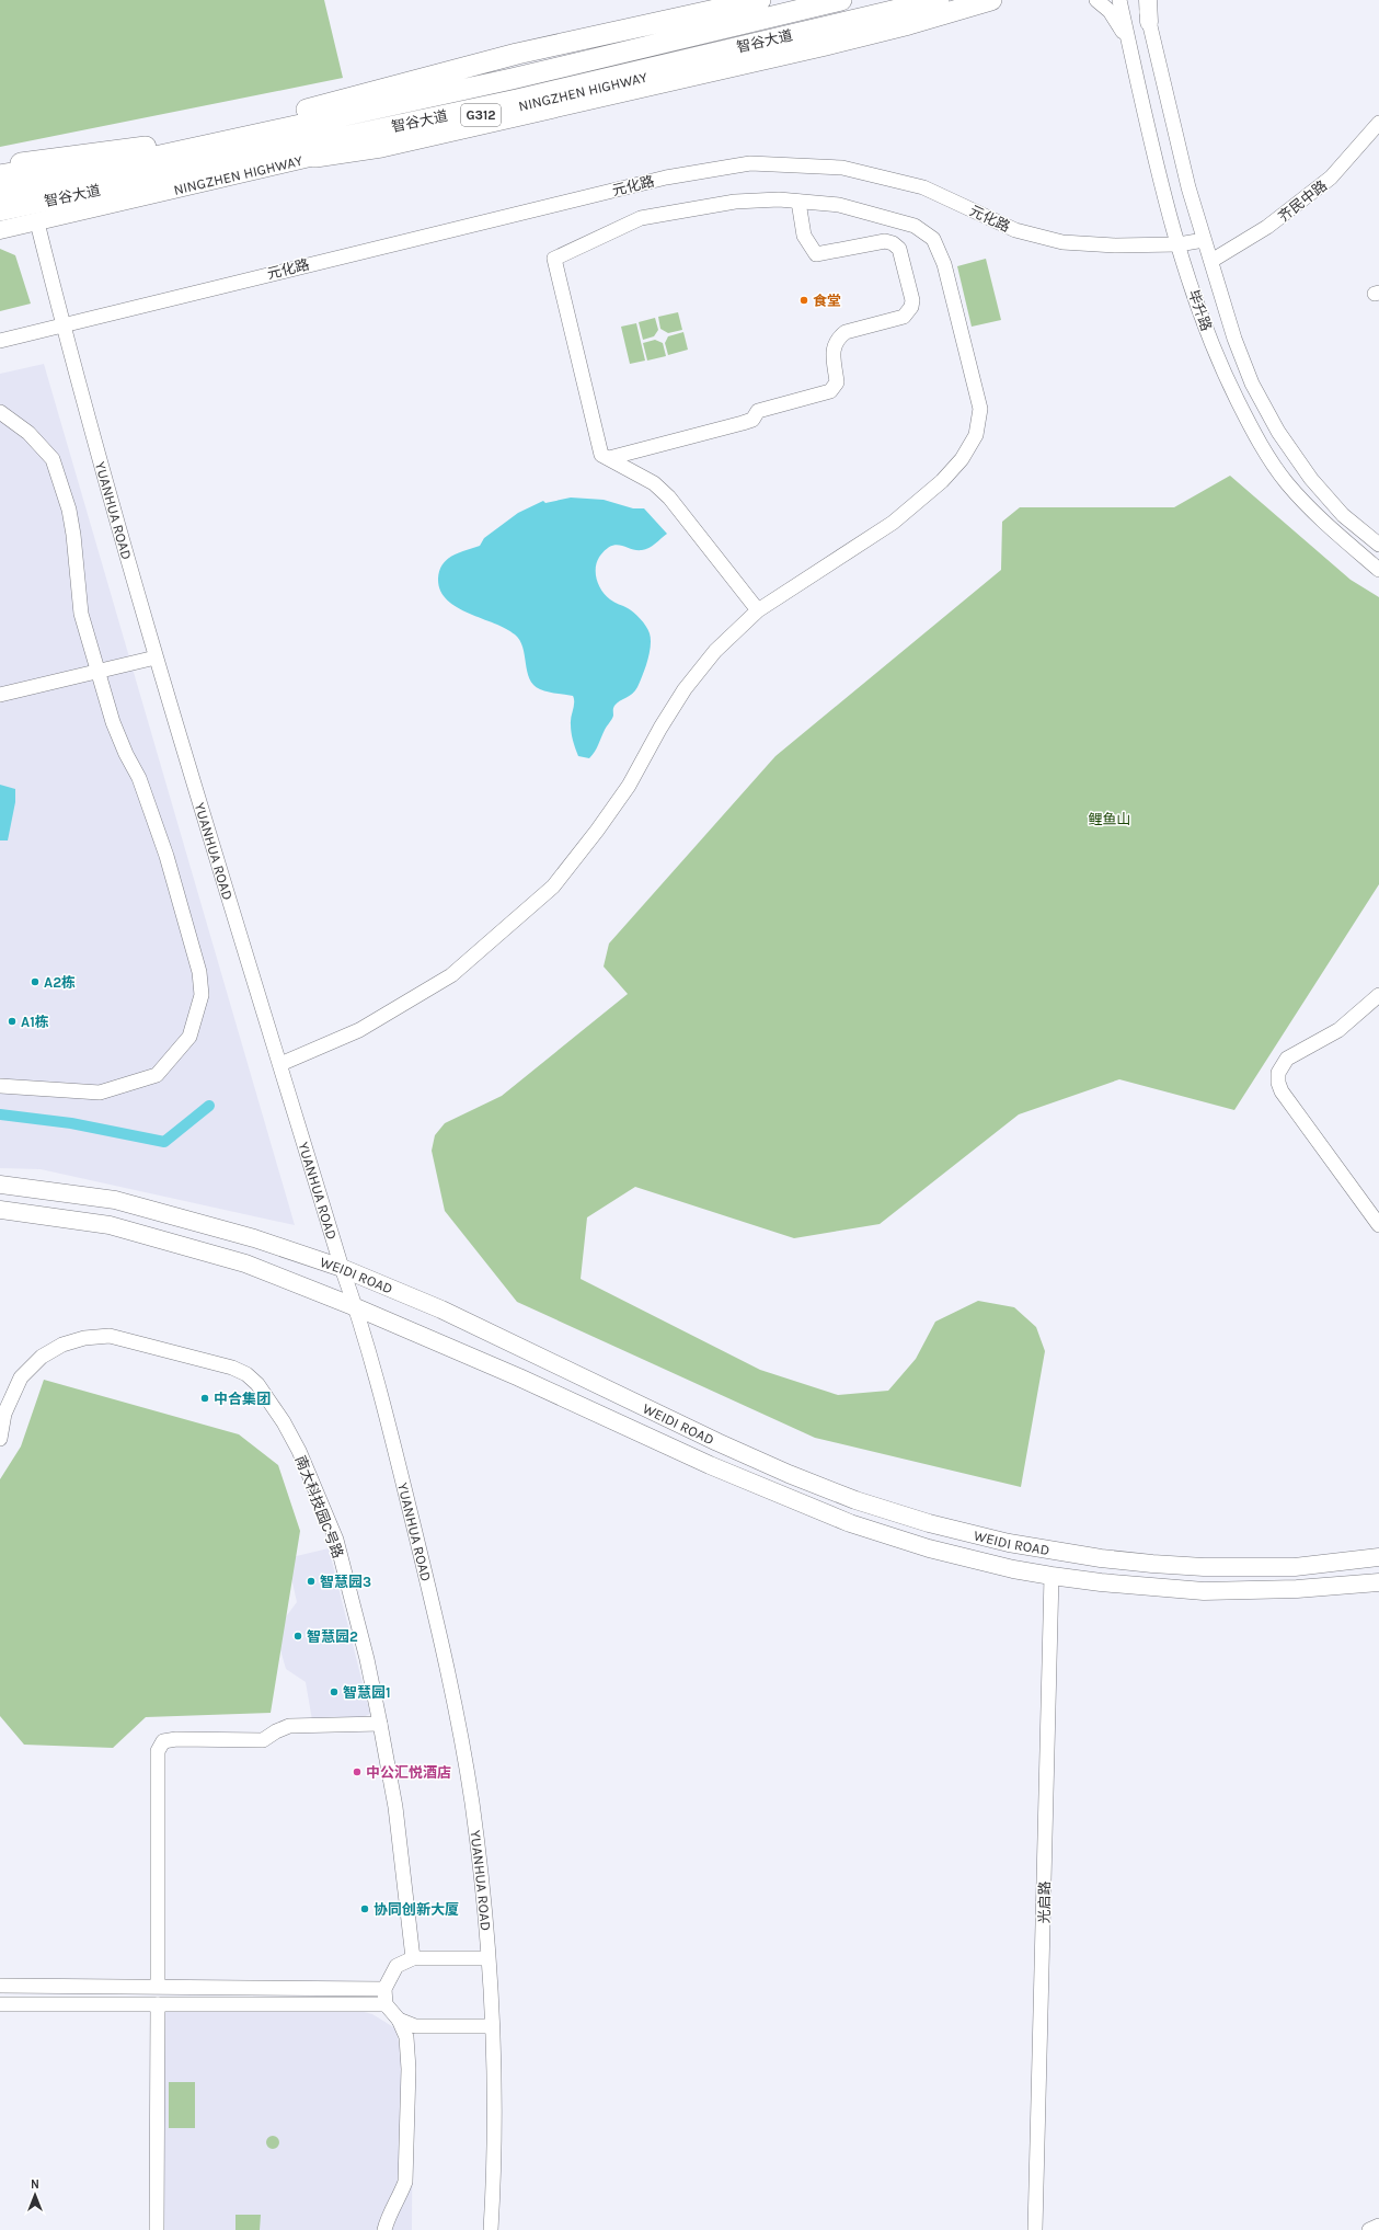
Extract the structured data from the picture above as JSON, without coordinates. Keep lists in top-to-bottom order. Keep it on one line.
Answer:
{"streets":{"highway":["智谷大道","G312"],"main road":["NINGZHEN HIGHWAY","WEIDI ROAD"],"street":["元化路","齐民中路","毕升路","YUANHUA ROAD","南大科技园C号路","光启路"]},"crossings":[["NINGZHEN HIGHWAY","YUANHUA ROAD"],["元化路","毕升路"],["元化路","YUANHUA ROAD"],["齐民中路","毕升路"],["YUANHUA ROAD","WEIDI ROAD"],["WEIDI ROAD","光启路"]],"parks":["鲤鱼山"],"places":["食堂","A2栋","A1栋","中合集团","智慧园3","智慧园2","智慧园1","中公汇悦酒店","协同创新大厦"],"north":"top"}
